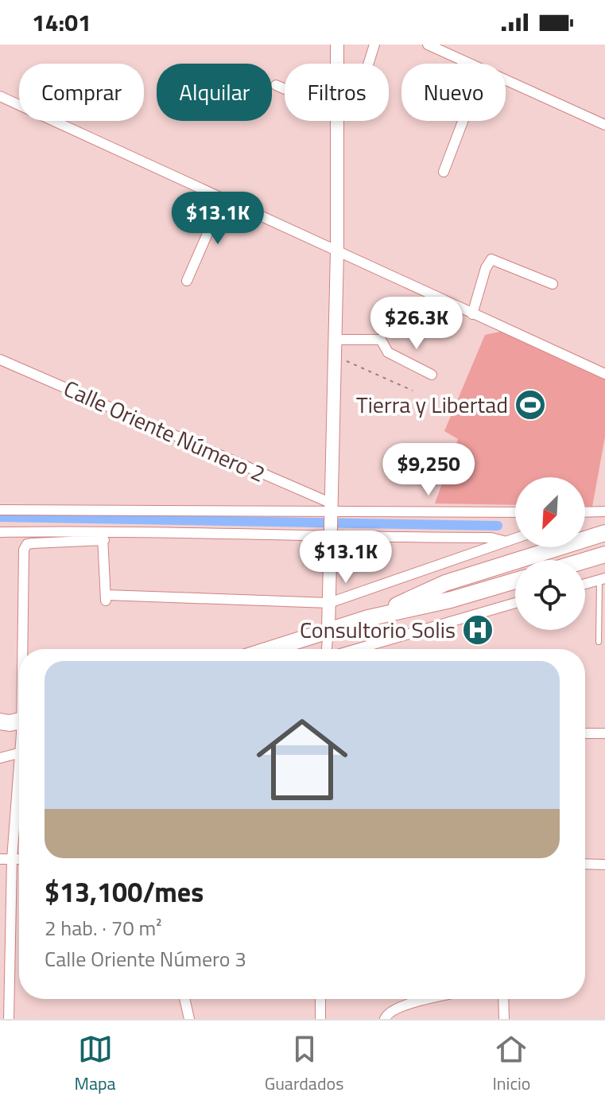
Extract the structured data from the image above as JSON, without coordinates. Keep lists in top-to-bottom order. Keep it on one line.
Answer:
{"streets":{"street":["Calle Oriente Número 2"]},"places":{"sports":["Tierra y Libertad"],"hospital":["Consultorio Solis"]},"north":"bottom left","page":{"status":"14:01","chip":["Comprar","Alquilar","Filtros","Nuevo"],"price":["$13.1K","$26.3K","$9,250","$13.1K"],"list":[{"name":"$13,100/mes","note":"2 hab. · 70 m² · Calle Oriente Número 3"}],"tabs":["Mapa","Guardados","Inicio"]}}
